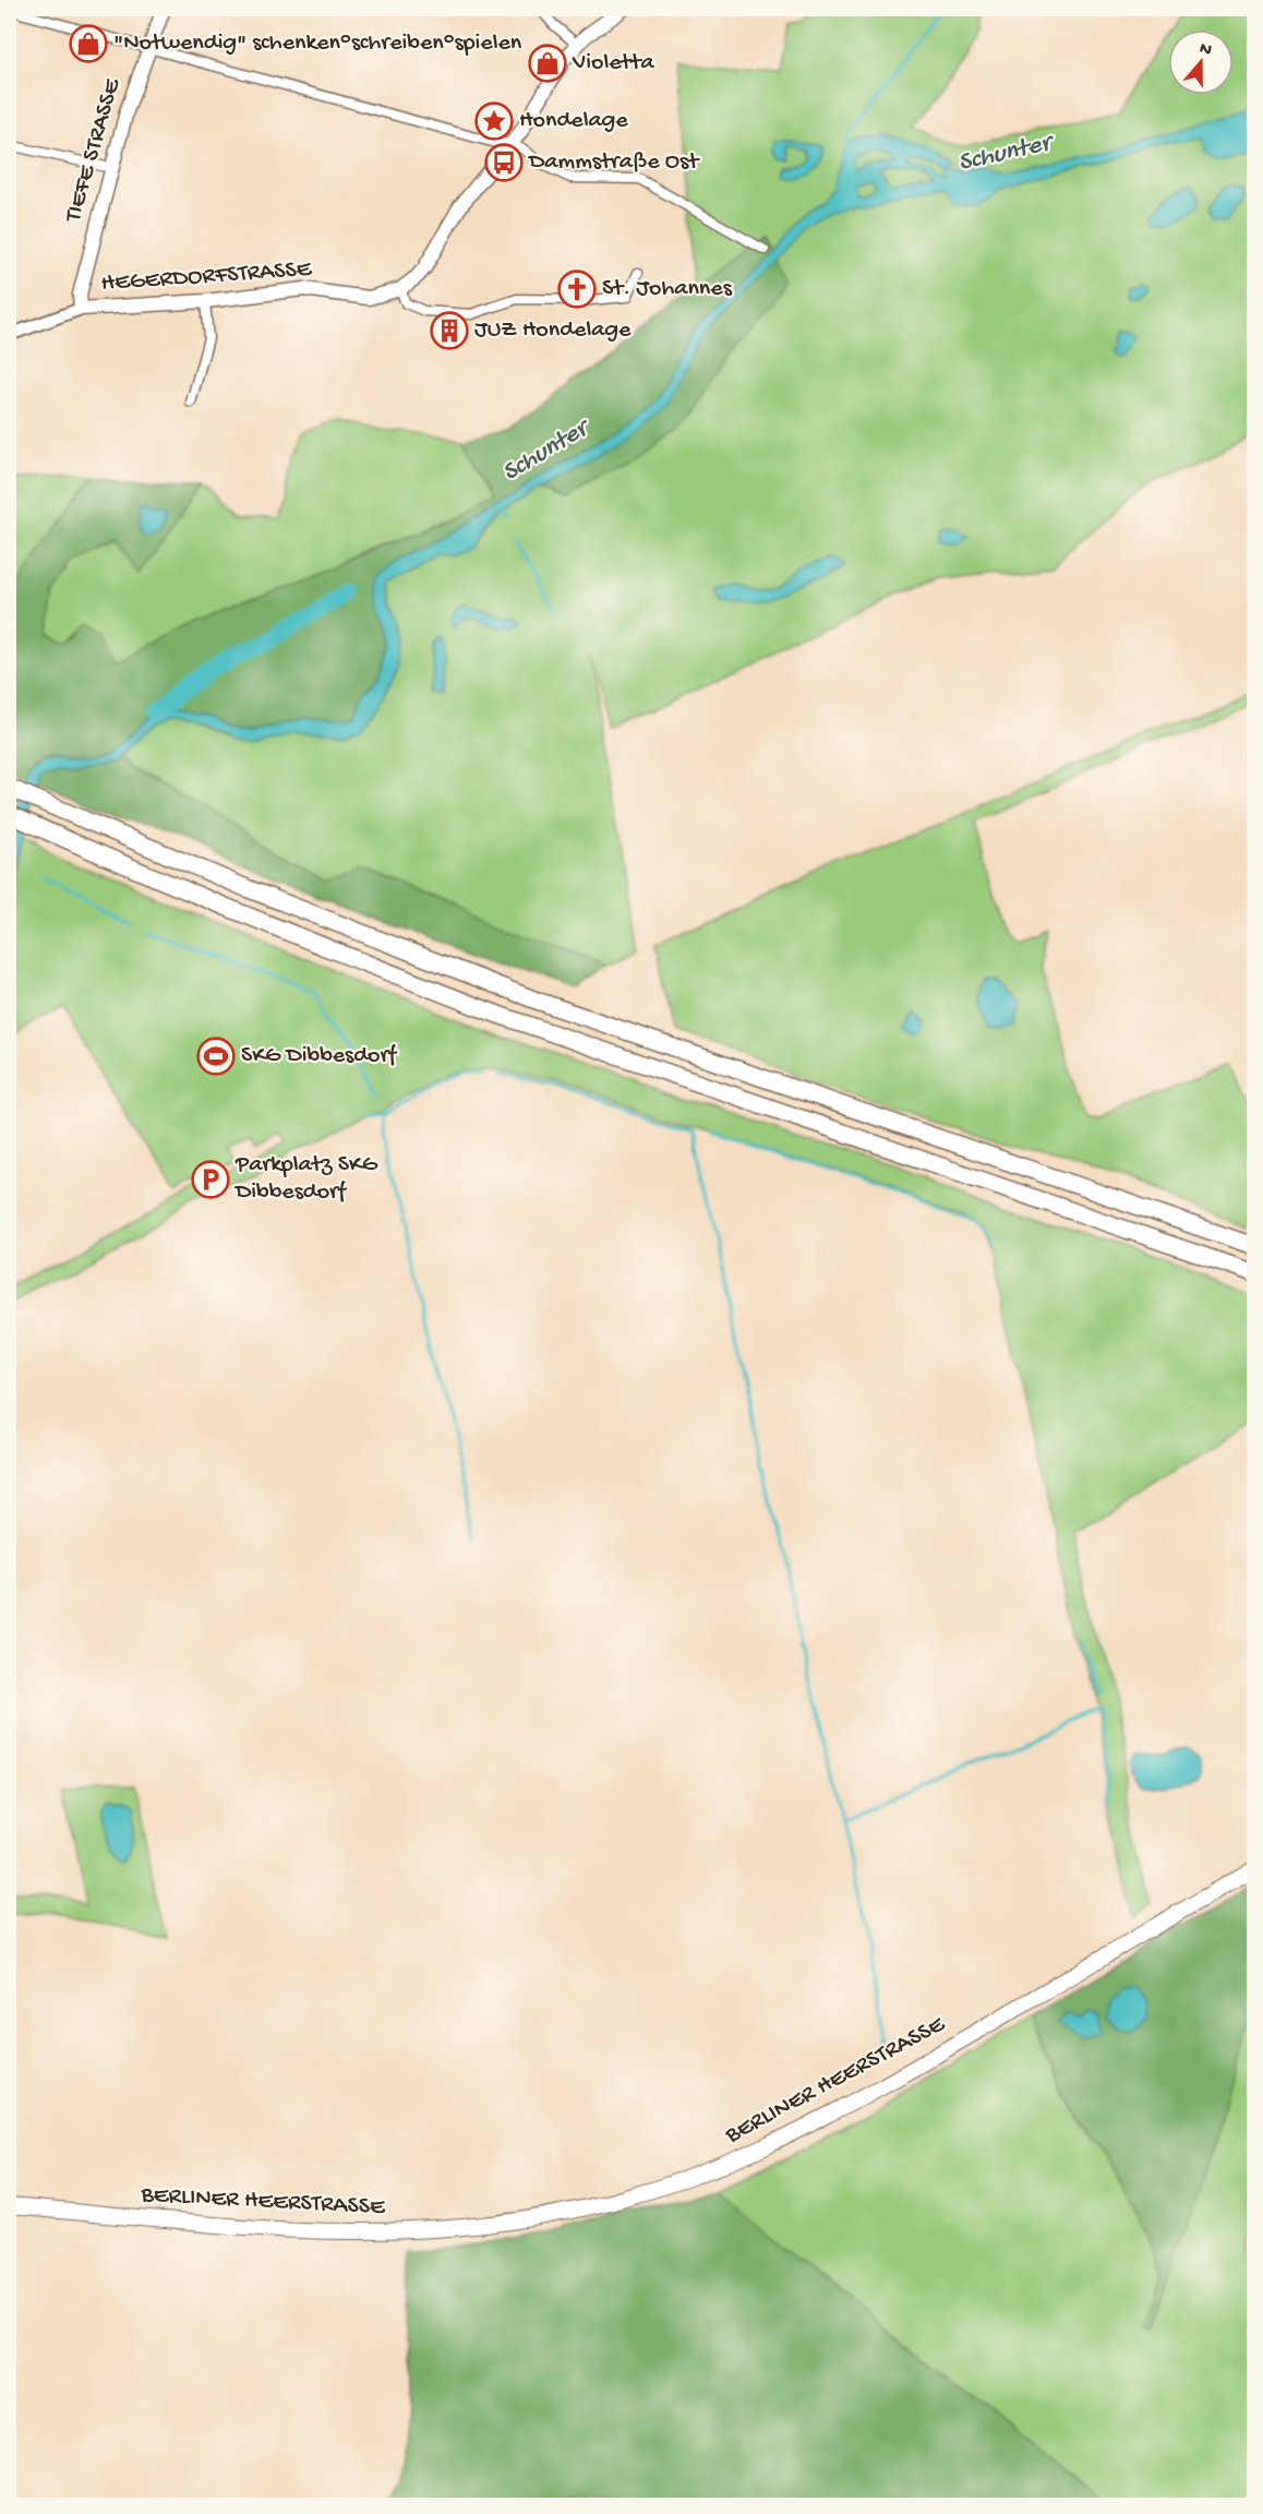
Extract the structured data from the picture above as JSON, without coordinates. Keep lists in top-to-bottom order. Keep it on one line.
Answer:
{"streets":{"main road":["TIEFE STRASSE","HEGERDORFSTRASSE","BERLINER HEERSTRASSE"]},"crossings":[["TIEFE STRASSE","HEGERDORFSTRASSE"]],"water":["Schunter"],"places":{"shop":["\"Notwendig\" schenken°schreiben°spielen","Violetta"],"place":["Hondelage"],"bus stop":["Dammstraße Ost"],"church":["St. Johannes"],"building":["JUZ Hondelage"],"sports":["SKG Dibbesdorf"],"parking":["Parkplatz SKG Dibbesdorf"]},"north":"top"}
